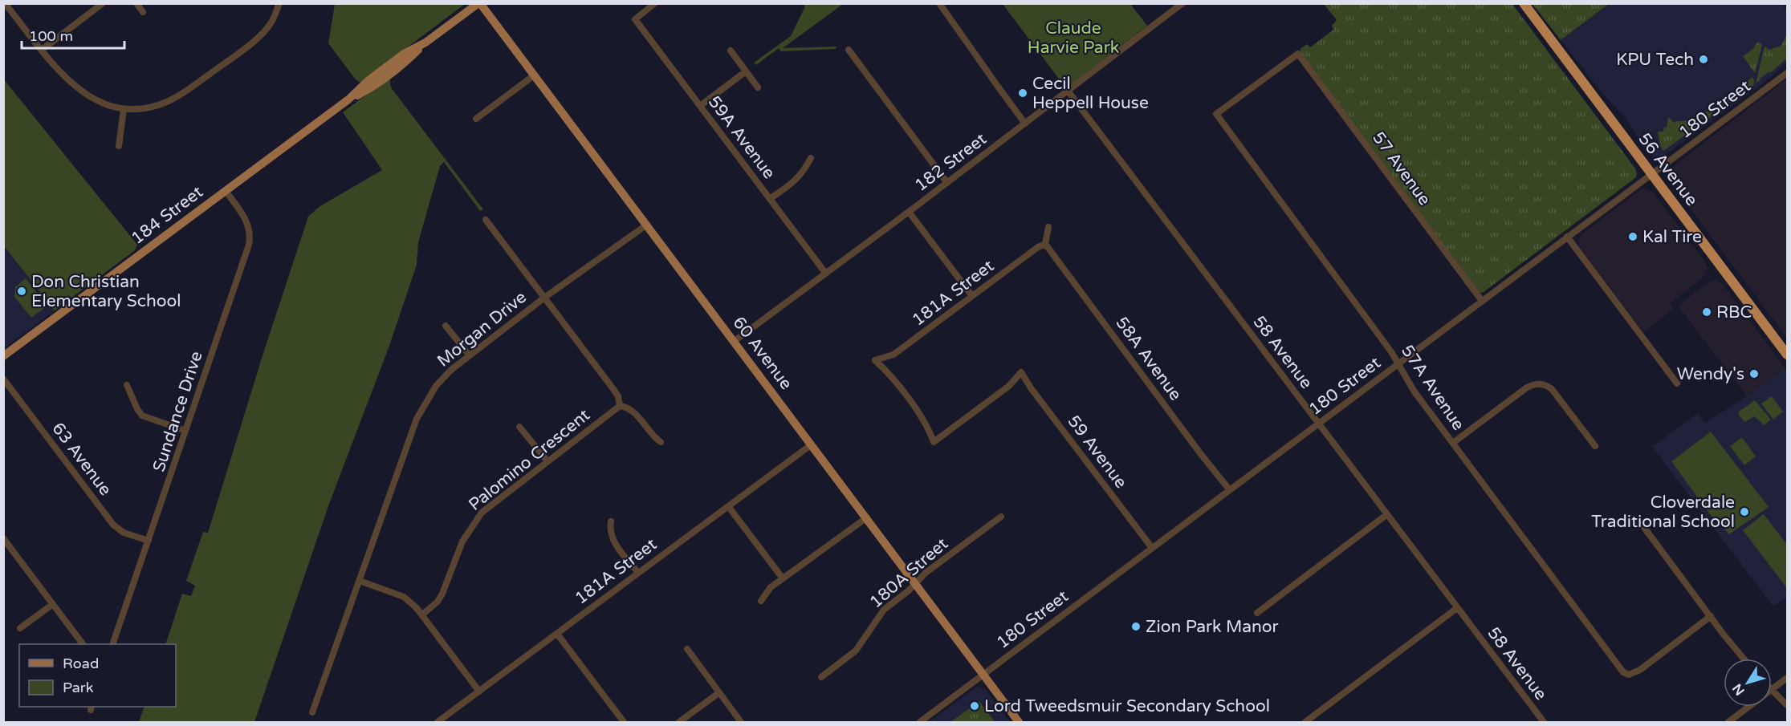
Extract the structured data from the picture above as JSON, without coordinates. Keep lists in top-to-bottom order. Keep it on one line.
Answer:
{"streets":{"highway":["56 Avenue"],"main road":["184 Street","60 Avenue"],"street":["180 Street","59A Avenue","182 Street","57 Avenue","181A Street","Morgan Drive","58 Avenue","58A Avenue","57A Avenue","Sundance Drive","59 Avenue","63 Avenue","Palomino Crescent","180A Street"]},"crossings":[["180 Street","57 Avenue"],["180 Street","56 Avenue"],["180 Street","58 Avenue"],["180 Street","60 Avenue"],["180 Street","58A Avenue"],["180 Street","57A Avenue"],["180 Street","59 Avenue"],["59A Avenue","182 Street"],["182 Street","58 Avenue"],["182 Street","60 Avenue"],["57 Avenue","57A Avenue"],["184 Street","60 Avenue"],["184 Street","Sundance Drive"],["181A Street","60 Avenue"],["181A Street","58A Avenue"],["181A Street","59 Avenue"],["Morgan Drive","60 Avenue"],["60 Avenue","180A Street"],["Sundance Drive","63 Avenue"]],"parks":["Claude Harvie Park"],"places":["KPU Tech","Cecil Heppell House","Kal Tire","Don Christian Elementary School","RBC","Wendy's","Cloverdale Traditional School","Zion Park Manor","Lord Tweedsmuir Secondary School"],"legend":["Road","Park"],"scale_bar":"100 m","north":"bottom left"}
